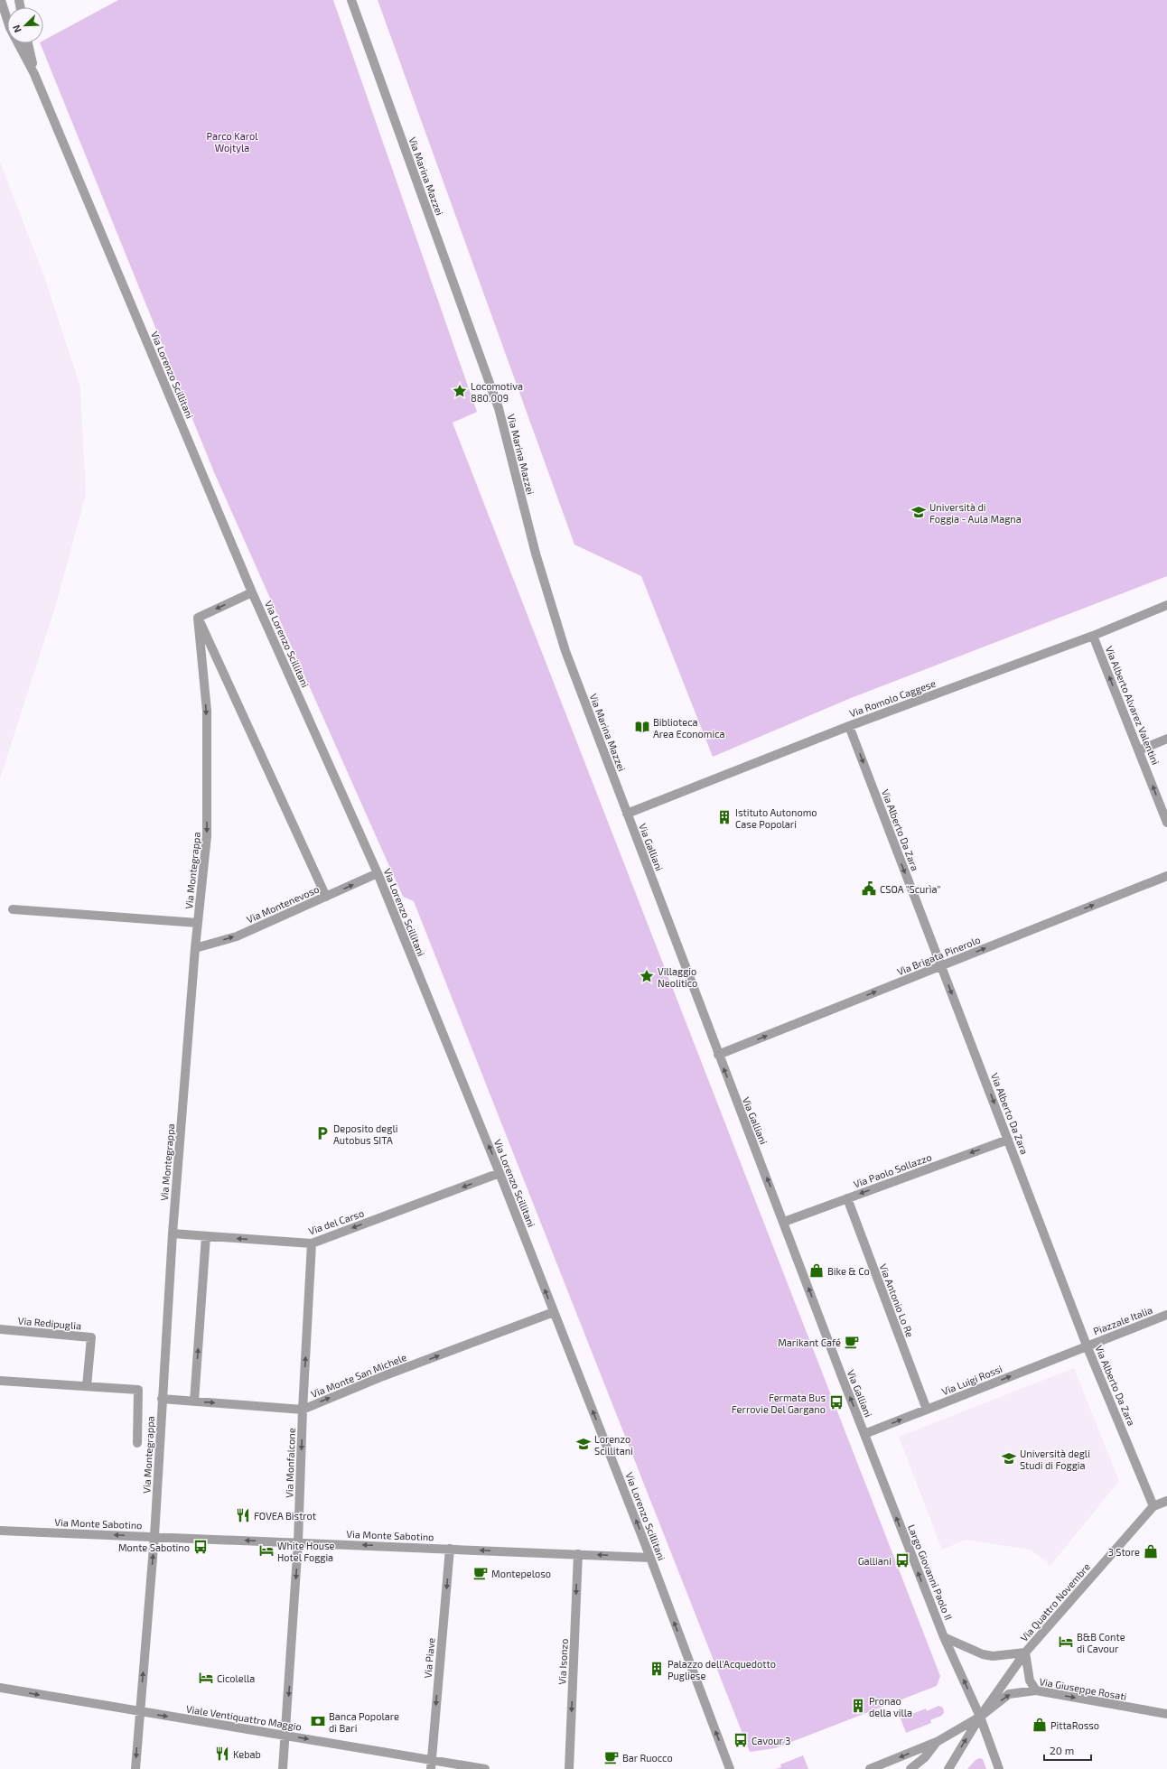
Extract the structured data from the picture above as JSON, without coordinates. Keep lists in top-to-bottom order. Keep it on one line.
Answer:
{"streets":{"street":["Via Marina Mazzei","Via Lorenzo Scillitani","Via Romolo Caggese","Via Alberto Alvarez Valentini","Via Alberto Da Zara","Via Galliani","Via Montegrappa","Via Montenevoso","Via Brigata Pinerolo","Via Paolo Sollazzo","Via del Carso","Via Antonio Lo Re","Piazzale Italia","Via Redipuglia","Via Monte San Michele","Via Luigi Rossi","Via Monfalcone","Via Monte Sabotino","Largo Giovanni Paolo II","Via Quattro Novembre","Via Piave","Via Isonzo","Via Giuseppe Rosati","Viale Ventiquattro Maggio"]},"crossings":[["Via Marina Mazzei","Via Romolo Caggese"],["Via Marina Mazzei","Via Galliani"],["Via Lorenzo Scillitani","Via Montenevoso"],["Via Lorenzo Scillitani","Via del Carso"],["Via Lorenzo Scillitani","Via Monte San Michele"],["Via Lorenzo Scillitani","Via Monte Sabotino"],["Via Romolo Caggese","Via Alberto Alvarez Valentini"],["Via Romolo Caggese","Via Alberto Da Zara"],["Via Romolo Caggese","Via Galliani"],["Via Alberto Da Zara","Via Brigata Pinerolo"],["Via Alberto Da Zara","Via Paolo Sollazzo"],["Via Alberto Da Zara","Piazzale Italia"],["Via Alberto Da Zara","Via Luigi Rossi"],["Via Alberto Da Zara","Via Quattro Novembre"],["Via Galliani","Via Brigata Pinerolo"],["Via Galliani","Via Paolo Sollazzo"],["Via Galliani","Via Luigi Rossi"],["Via Galliani","Largo Giovanni Paolo II"],["Via Montegrappa","Via Montenevoso"],["Via Montegrappa","Via del Carso"],["Via Montegrappa","Via Monte San Michele"],["Via Montegrappa","Via Monte Sabotino"],["Via Montegrappa","Viale Ventiquattro Maggio"],["Via Paolo Sollazzo","Via Antonio Lo Re"],["Via del Carso","Via Monfalcone"],["Via Antonio Lo Re","Via Luigi Rossi"],["Piazzale Italia","Via Luigi Rossi"],["Via Monte San Michele","Via Monfalcone"],["Via Luigi Rossi","Largo Giovanni Paolo II"],["Via Monfalcone","Via Monte Sabotino"],["Via Monfalcone","Viale Ventiquattro Maggio"],["Via Monte Sabotino","Via Piave"],["Via Monte Sabotino","Via Isonzo"],["Largo Giovanni Paolo II","Via Quattro Novembre"],["Largo Giovanni Paolo II","Via Giuseppe Rosati"],["Via Quattro Novembre","Via Giuseppe Rosati"],["Via Piave","Viale Ventiquattro Maggio"]],"one_way":["Via Lorenzo Scillitani","Via Alberto Alvarez Valentini","Via Alberto Da Zara","Via Galliani","Via Montenevoso","Via Brigata Pinerolo","Via Paolo Sollazzo","Via del Carso","Via Monte San Michele","Via Luigi Rossi","Via Monte Sabotino","Largo Giovanni Paolo II","Via Piave","Via Isonzo","Viale Ventiquattro Maggio"],"parks":["Parco Karol Wojtyla"],"places":{"place":["Locomotiva 880.009","Villaggio Neolitico"],"school or university":["Università di Foggia - Aula Magna","Lorenzo Scillitani","Università degli Studi di Foggia"],"library":["Biblioteca Area Economica"],"building":["Istituto Autonomo Case Popolari","Palazzo dell'Acquedotto Pugliese","Pronao della villa"],"public building":["CSOA \"Scurìa\""],"parking":["Deposito degli Autobus SITA"],"shop":["Bike & Co","3 Store","PittaRosso"],"cafe":["Marikant Café","Montepeloso","Bar Ruocco"],"bus stop":["Fermata Bus Ferrovie Del Gargano","Monte Sabotino","Galliani","Cavour 3"],"restaurant":["FOVEA Bistrot","Kebab"],"hotel":["White House Hotel Foggia","B&B Conte di Cavour","Cicolella"],"bank":["Banca Popolare di Bari"]},"scale_bar":"20 m","north":"bottom left"}
